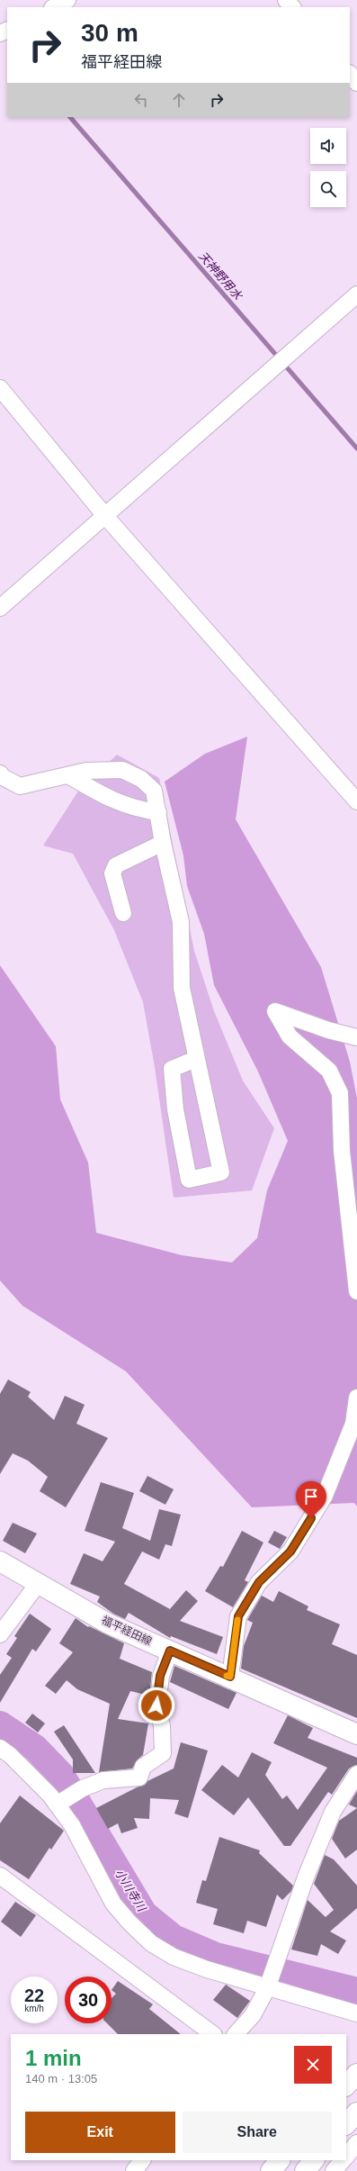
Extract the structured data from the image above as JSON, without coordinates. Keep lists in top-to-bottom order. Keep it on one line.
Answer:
{"streets":{"main road":["福平経田線"]},"water":["天神野用水","小川寺川"],"page":{"turn":["30 m","福平経田線"],"speed":"22 km/h","limit":"30","heading":["1 min","140 m · 13:05"],"buttons":["Exit","Share"]}}
